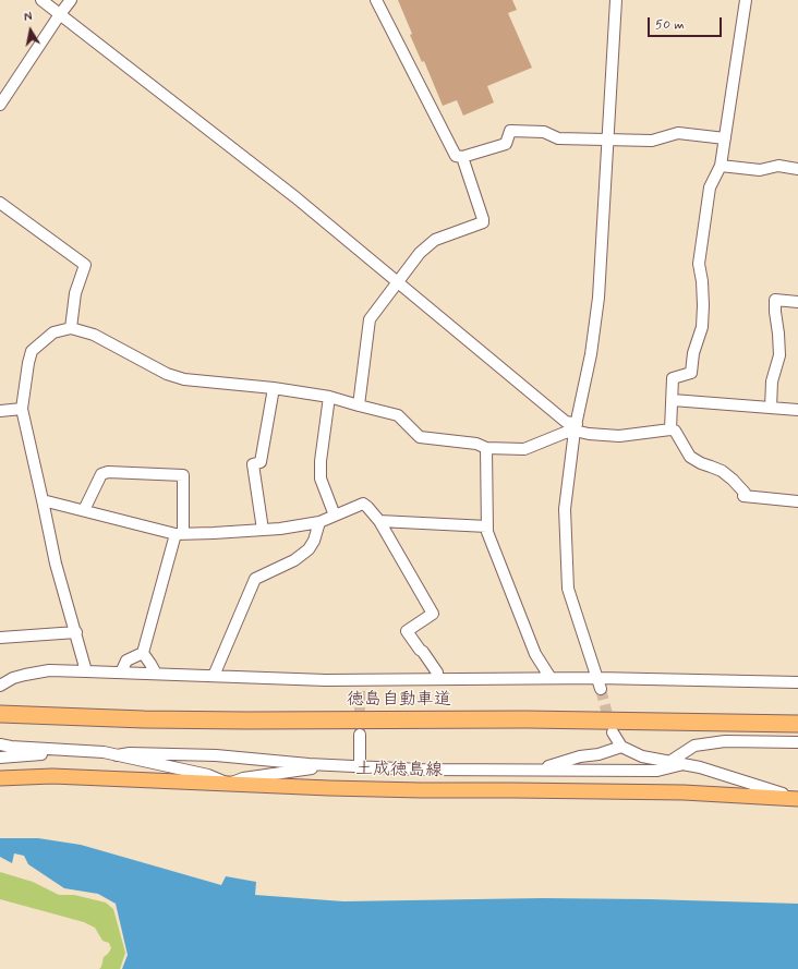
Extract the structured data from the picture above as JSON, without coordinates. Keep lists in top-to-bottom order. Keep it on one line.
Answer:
{"streets":{"highway":["徳島自動車道"],"main road":["土成徳島線"]},"scale_bar":"50 m","north":"top"}
